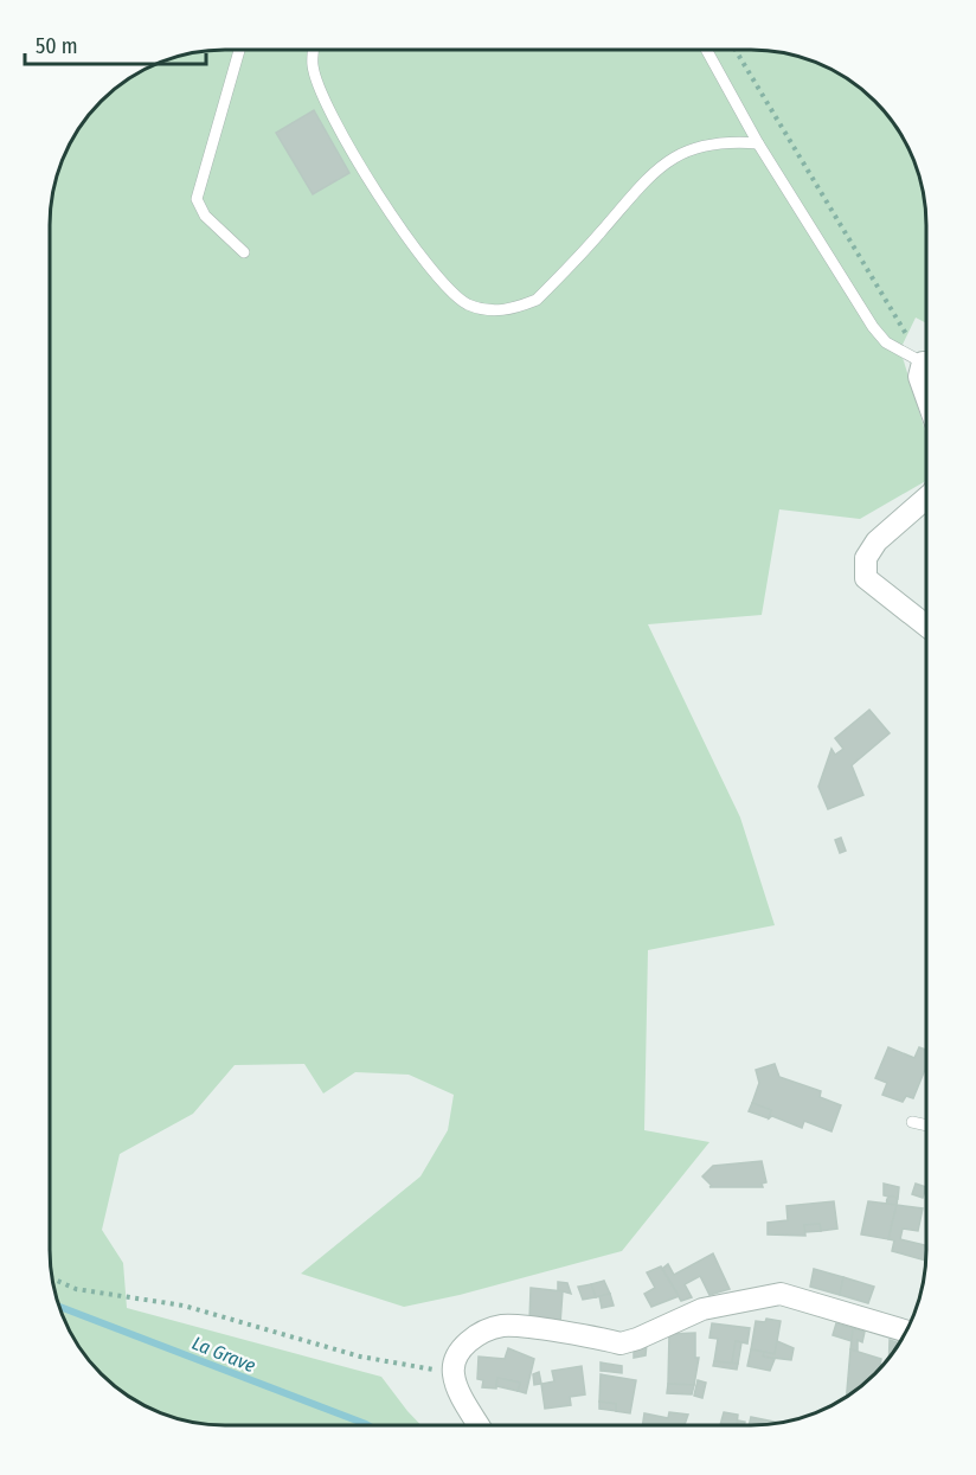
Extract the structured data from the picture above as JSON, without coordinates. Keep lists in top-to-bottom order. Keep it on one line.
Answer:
{"water":["La Grave"],"scale_bar":"50 m"}
